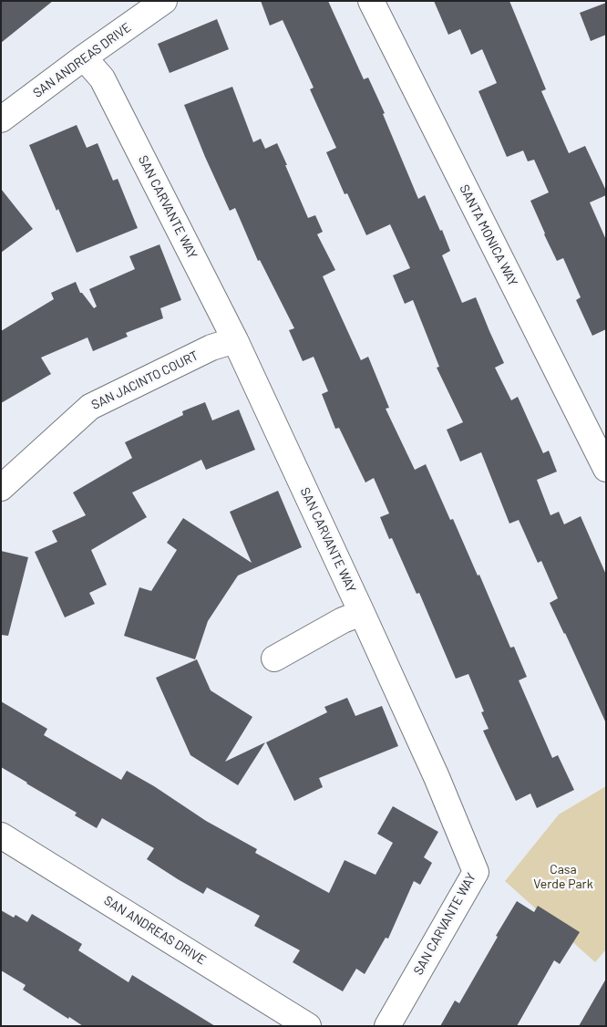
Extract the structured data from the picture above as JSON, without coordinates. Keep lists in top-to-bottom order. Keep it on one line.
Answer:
{"streets":{"street":["SAN ANDREAS DRIVE","SAN CARVANTE WAY","SANTA MONICA WAY","SAN JACINTO COURT"]},"crossings":[["SAN ANDREAS DRIVE","SAN CARVANTE WAY"],["SAN CARVANTE WAY","SAN JACINTO COURT"]],"parks":["Casa Verde Park"]}
